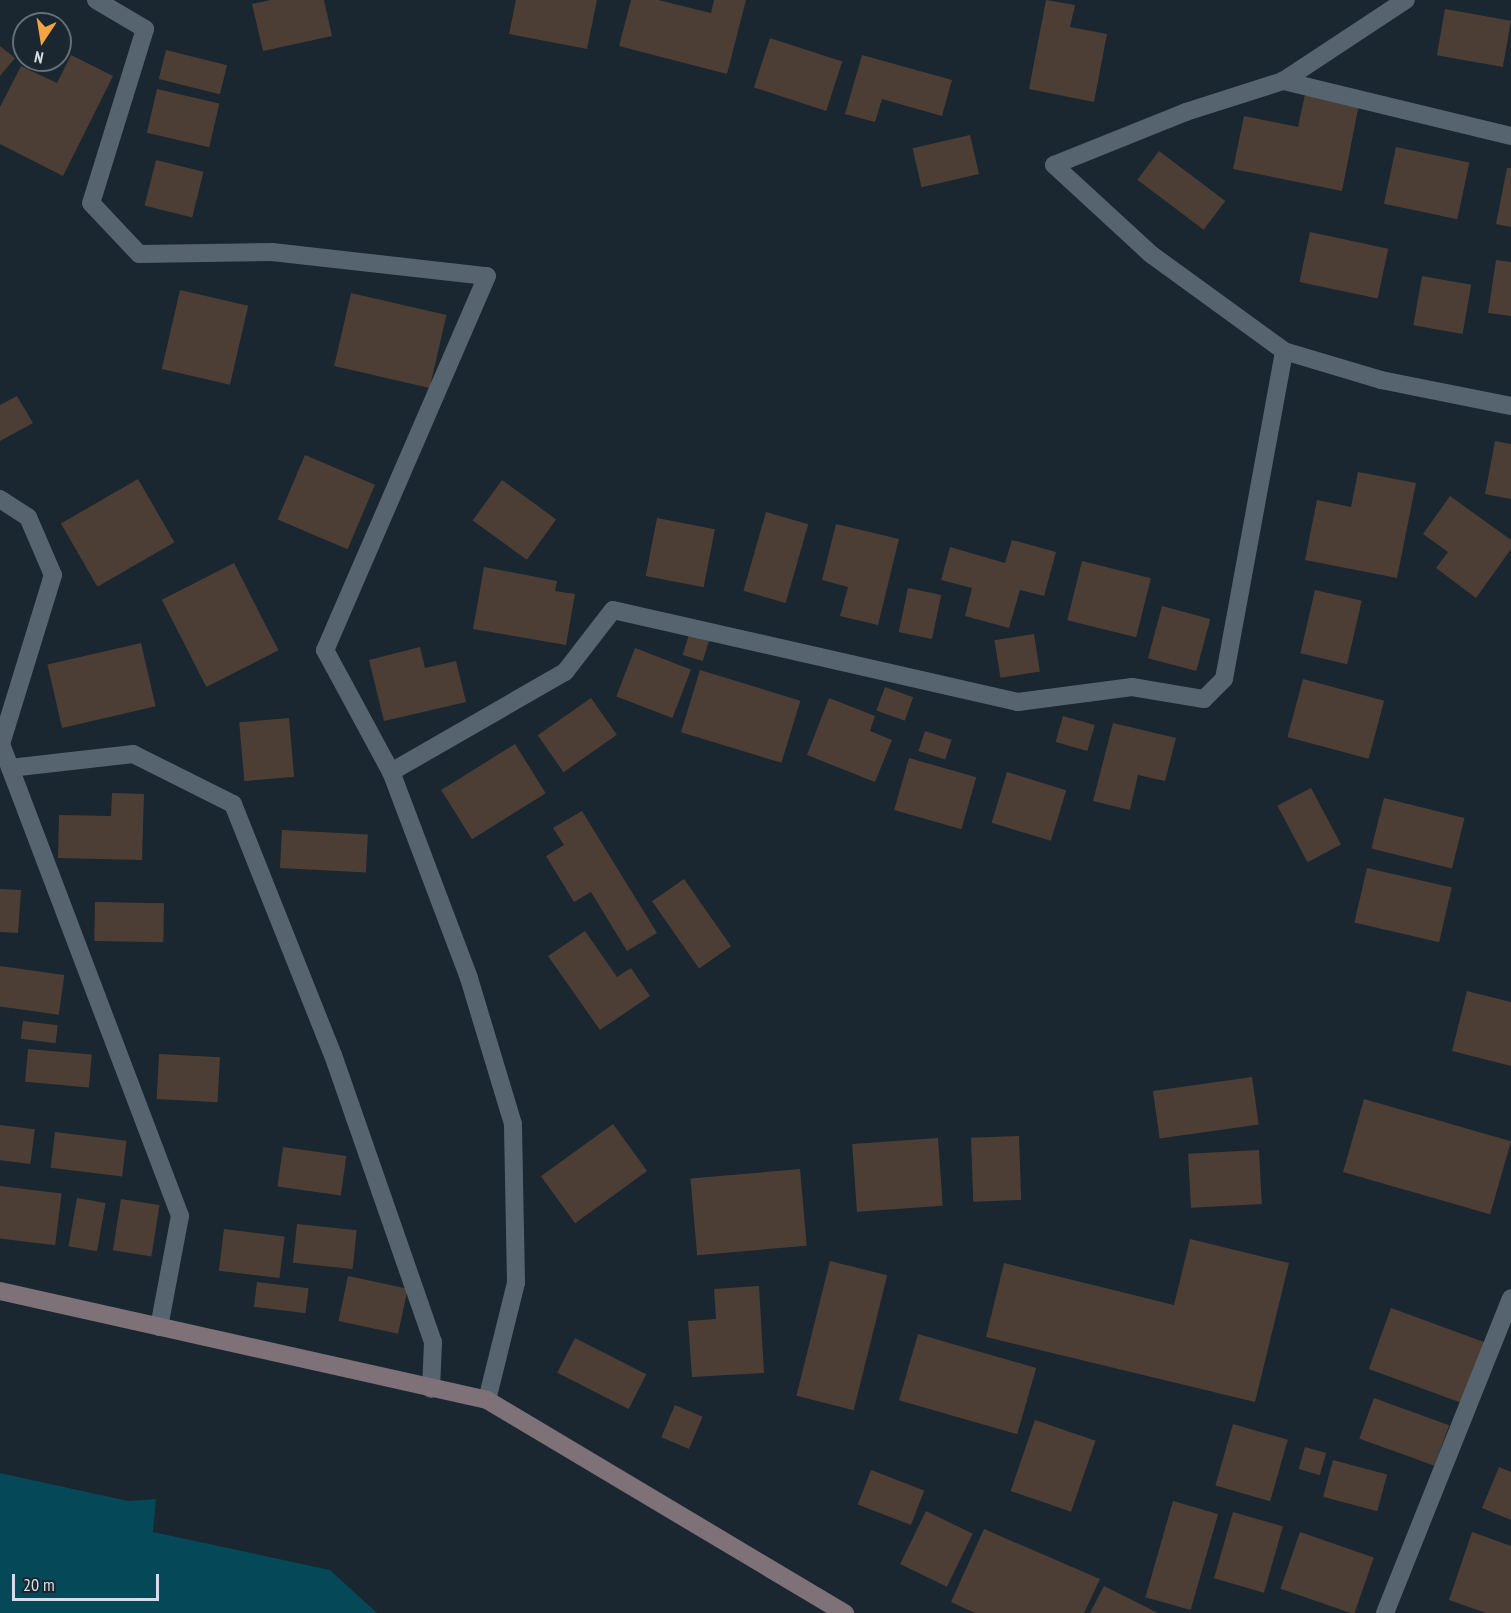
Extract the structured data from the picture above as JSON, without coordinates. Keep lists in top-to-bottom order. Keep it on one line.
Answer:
{"scale_bar":"20 m","north":"bottom"}
